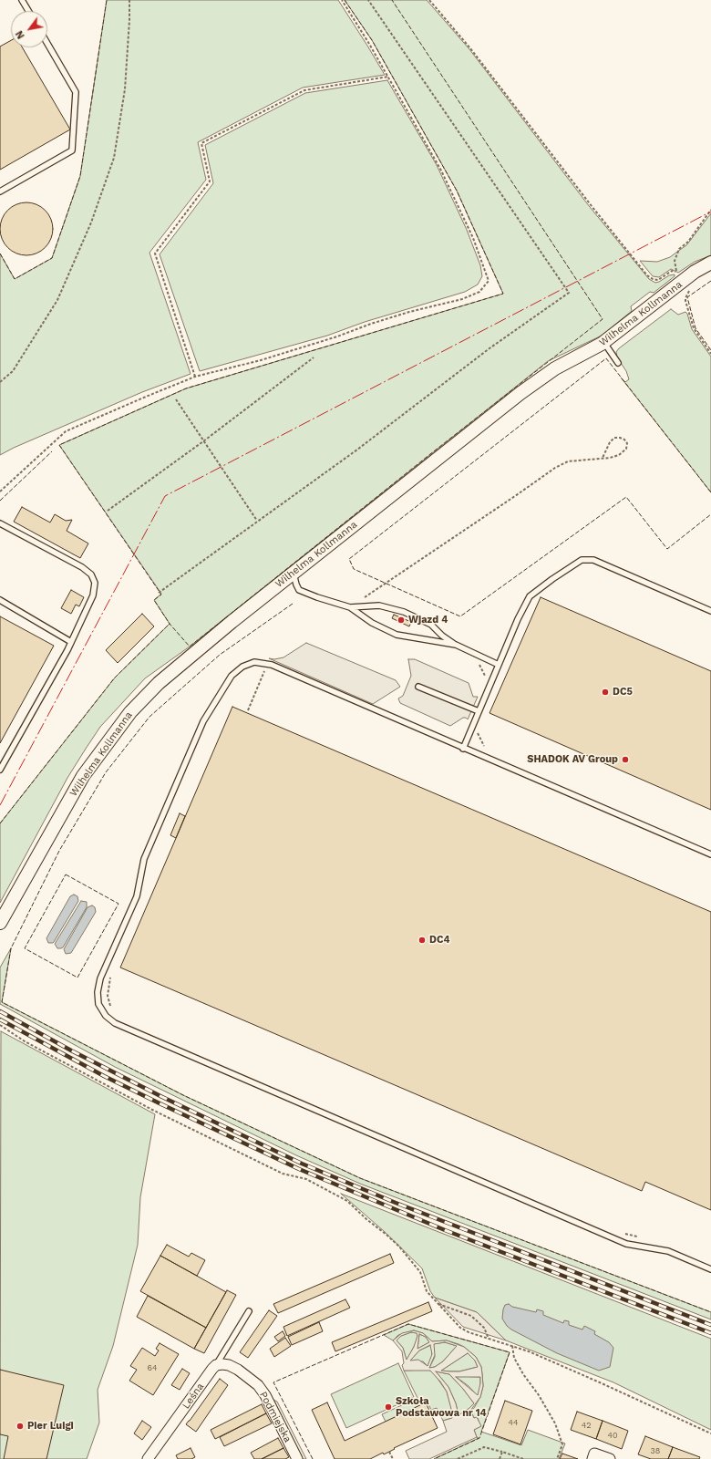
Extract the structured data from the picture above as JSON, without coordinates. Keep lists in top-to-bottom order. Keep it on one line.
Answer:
{"streets":{"street":["Wilhelma Kollmanna","Leśna","Podmiejska"]},"crossings":[["Leśna","Podmiejska"]],"places":["Wjazd 4","DC5","SHADOK AV Group","DC4","Szkoła Podstawowa nr 14","Pier Luigi"],"house_numbers":["64","44","42","40","38"],"north":"bottom left"}
